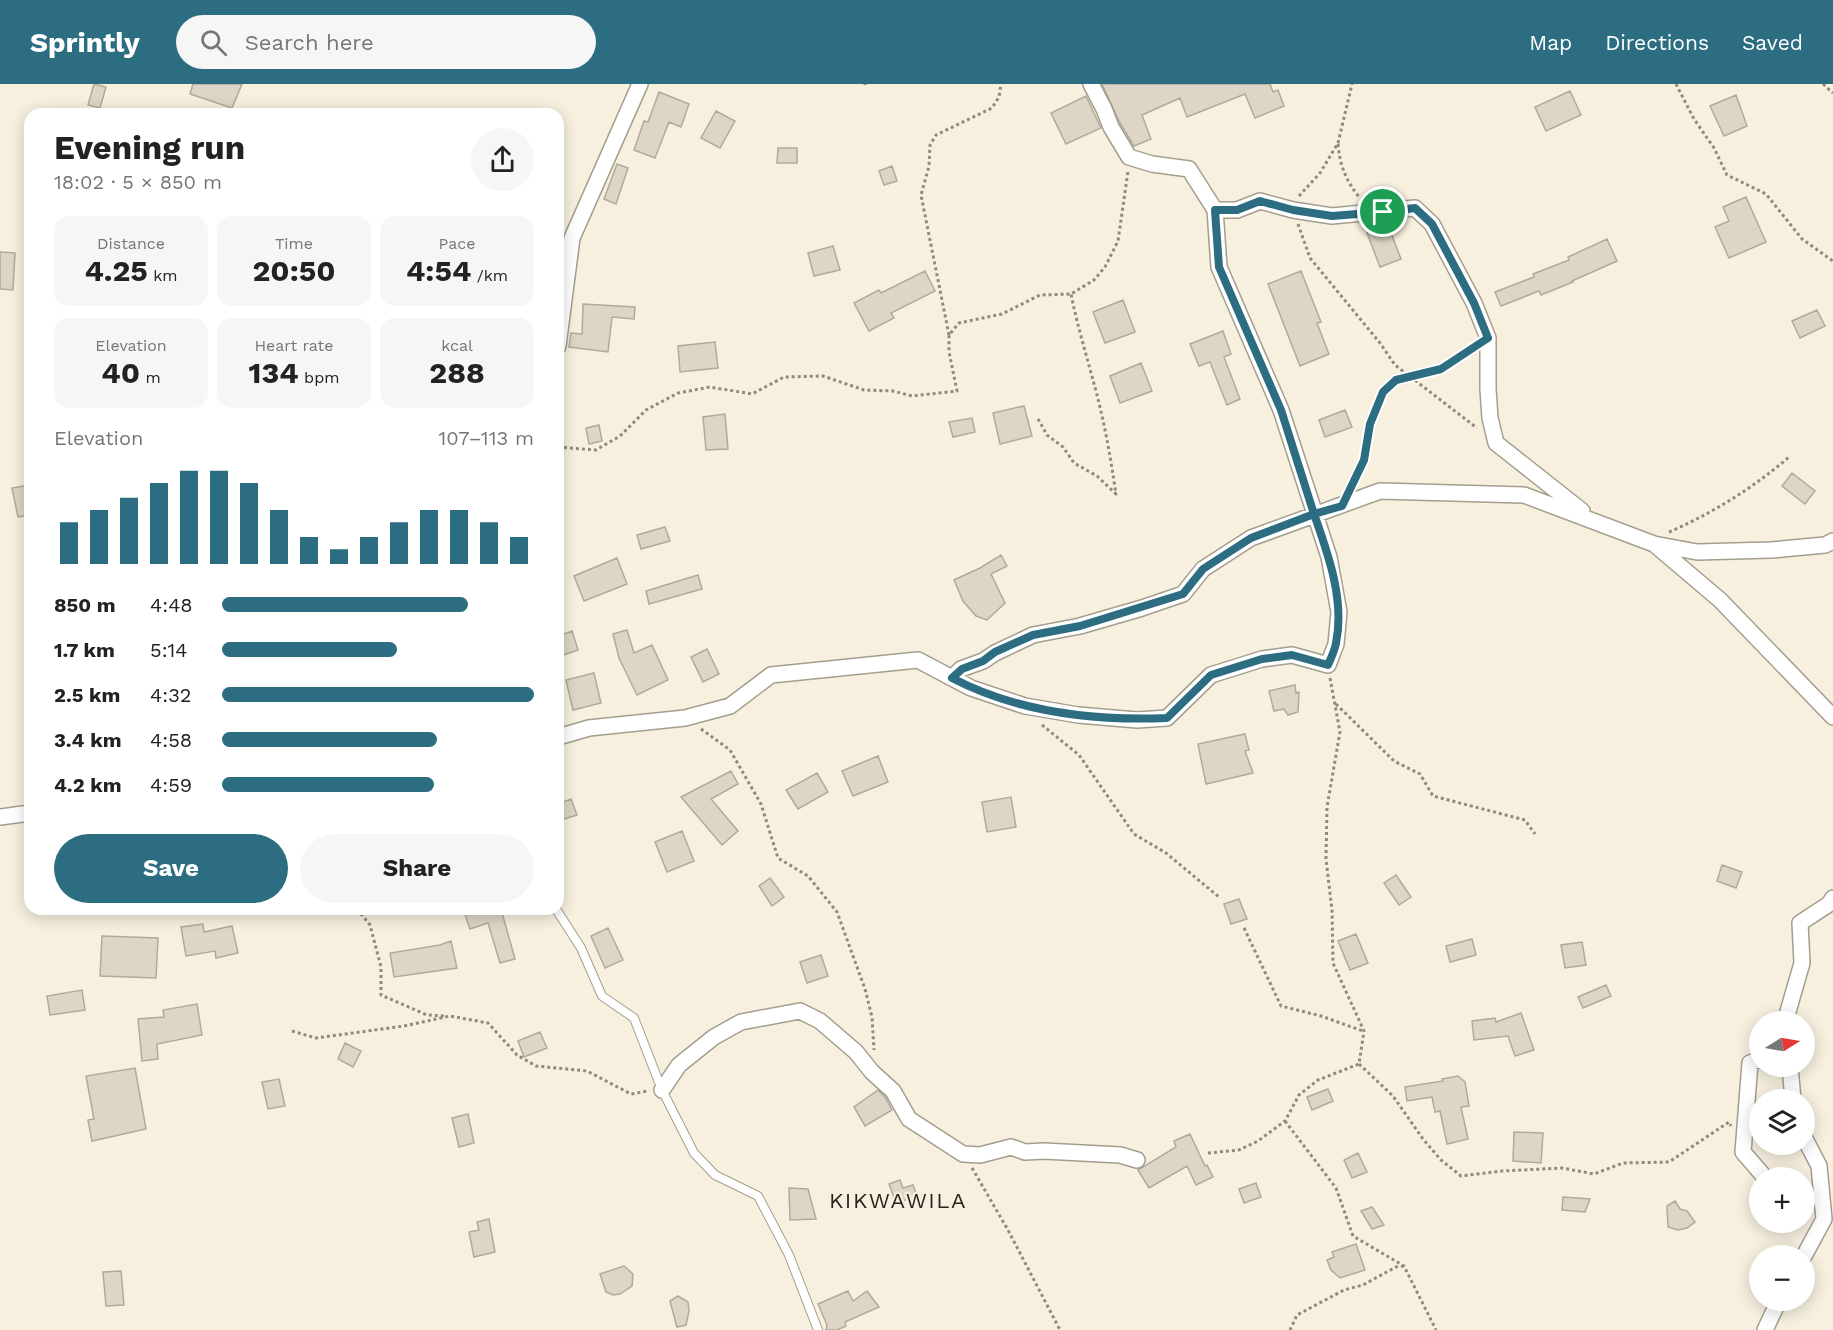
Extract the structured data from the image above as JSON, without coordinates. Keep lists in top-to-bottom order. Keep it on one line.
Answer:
{"districts":["KIKWAWILA"],"north":"right","page":{"header":"Sprintly","search":"Search here","nav":["Map","Directions","Saved"],"heading":["Evening run","18:02 · 5 × 850 m"],"stats":[["Distance","4.25 km"],["Time","20:50"],["Pace","4:54 /km"],["Elevation","40 m"],["Heart rate","134 bpm"],["kcal","288"]],"chart":["Elevation","107–113 m"],"list":[{"name":"850 m","note":"4:48"},{"name":"1.7 km","note":"5:14"},{"name":"2.5 km","note":"4:32"},{"name":"3.4 km","note":"4:58"},{"name":"4.2 km","note":"4:59"}],"buttons":["Save","Share"],"map_buttons":["+","−"]}}
